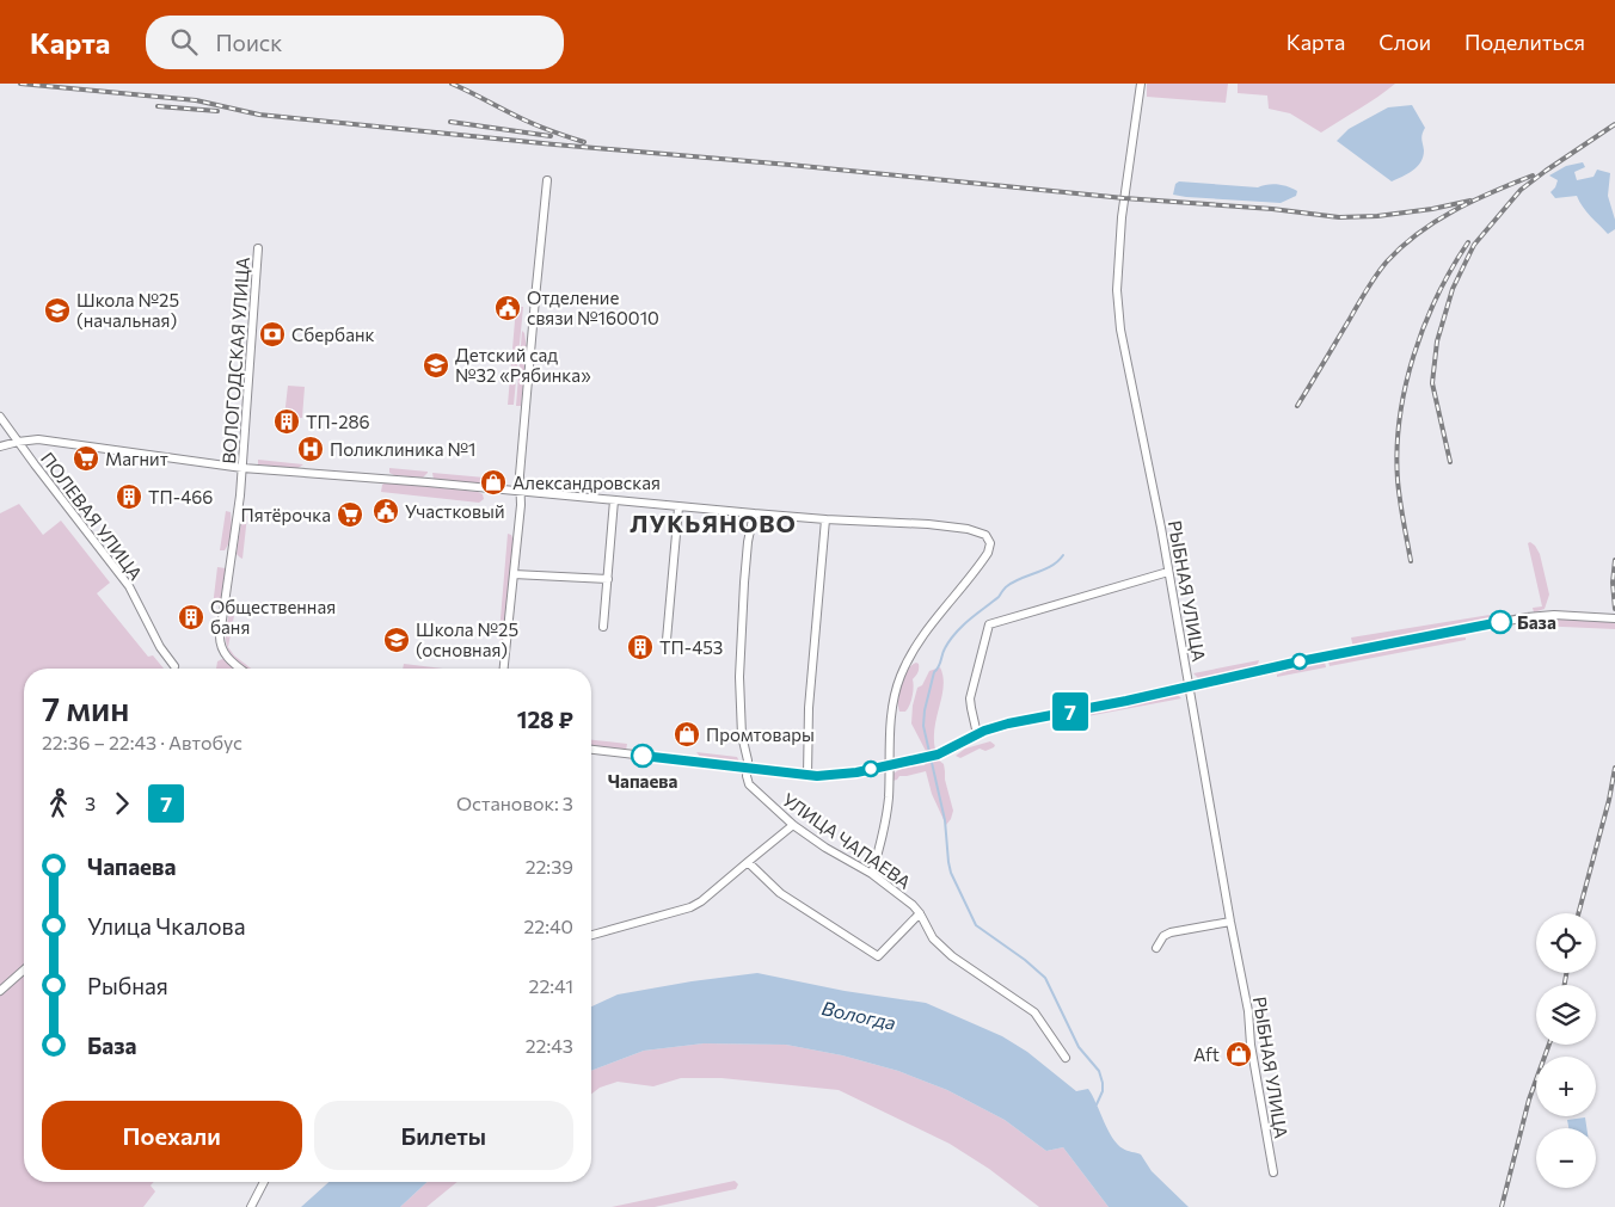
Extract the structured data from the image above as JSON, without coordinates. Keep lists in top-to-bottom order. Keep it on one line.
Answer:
{"streets":{"street":["ВОЛОГОДСКАЯ УЛИЦА","ПОЛЕВАЯ УЛИЦА","РЫБНАЯ УЛИЦА","УЛИЦА ЧАПАЕВА"]},"districts":["ЛУКЬЯНОВО"],"water":["Вологда"],"places":{"public building":["Отделение связи №160010","Участковый"],"school or university":["Школа №25 (начальная)","Детский сад №32 «Рябинка»","Школа №25 (основная)"],"bank":["Сбербанк"],"building":["ТП-286","ТП-466","Общественная баня","ТП-453"],"hospital":["Поликлиника №1"],"supermarket":["Магнит","Пятёрочка"],"shop":["Александровская","Промтовары","Aft"],"other":["База","Чапаева"]},"lines":["bus line 7"],"page":{"header":"Карта","search":"Поиск","nav":["Карта","Слои","Поделиться"],"on_map":"7","heading":["7 мин","22:36 – 22:43 · Автобус","128 ₽"],"legs":["3","7","Остановок: 3"],"list":[{"name":"Чапаева","value":"22:39"},{"name":"Улица Чкалова","value":"22:40"},{"name":"Рыбная","value":"22:41"},{"name":"База","value":"22:43"}],"map_buttons":["+","−"],"buttons":["Поехали","Билеты"]}}
